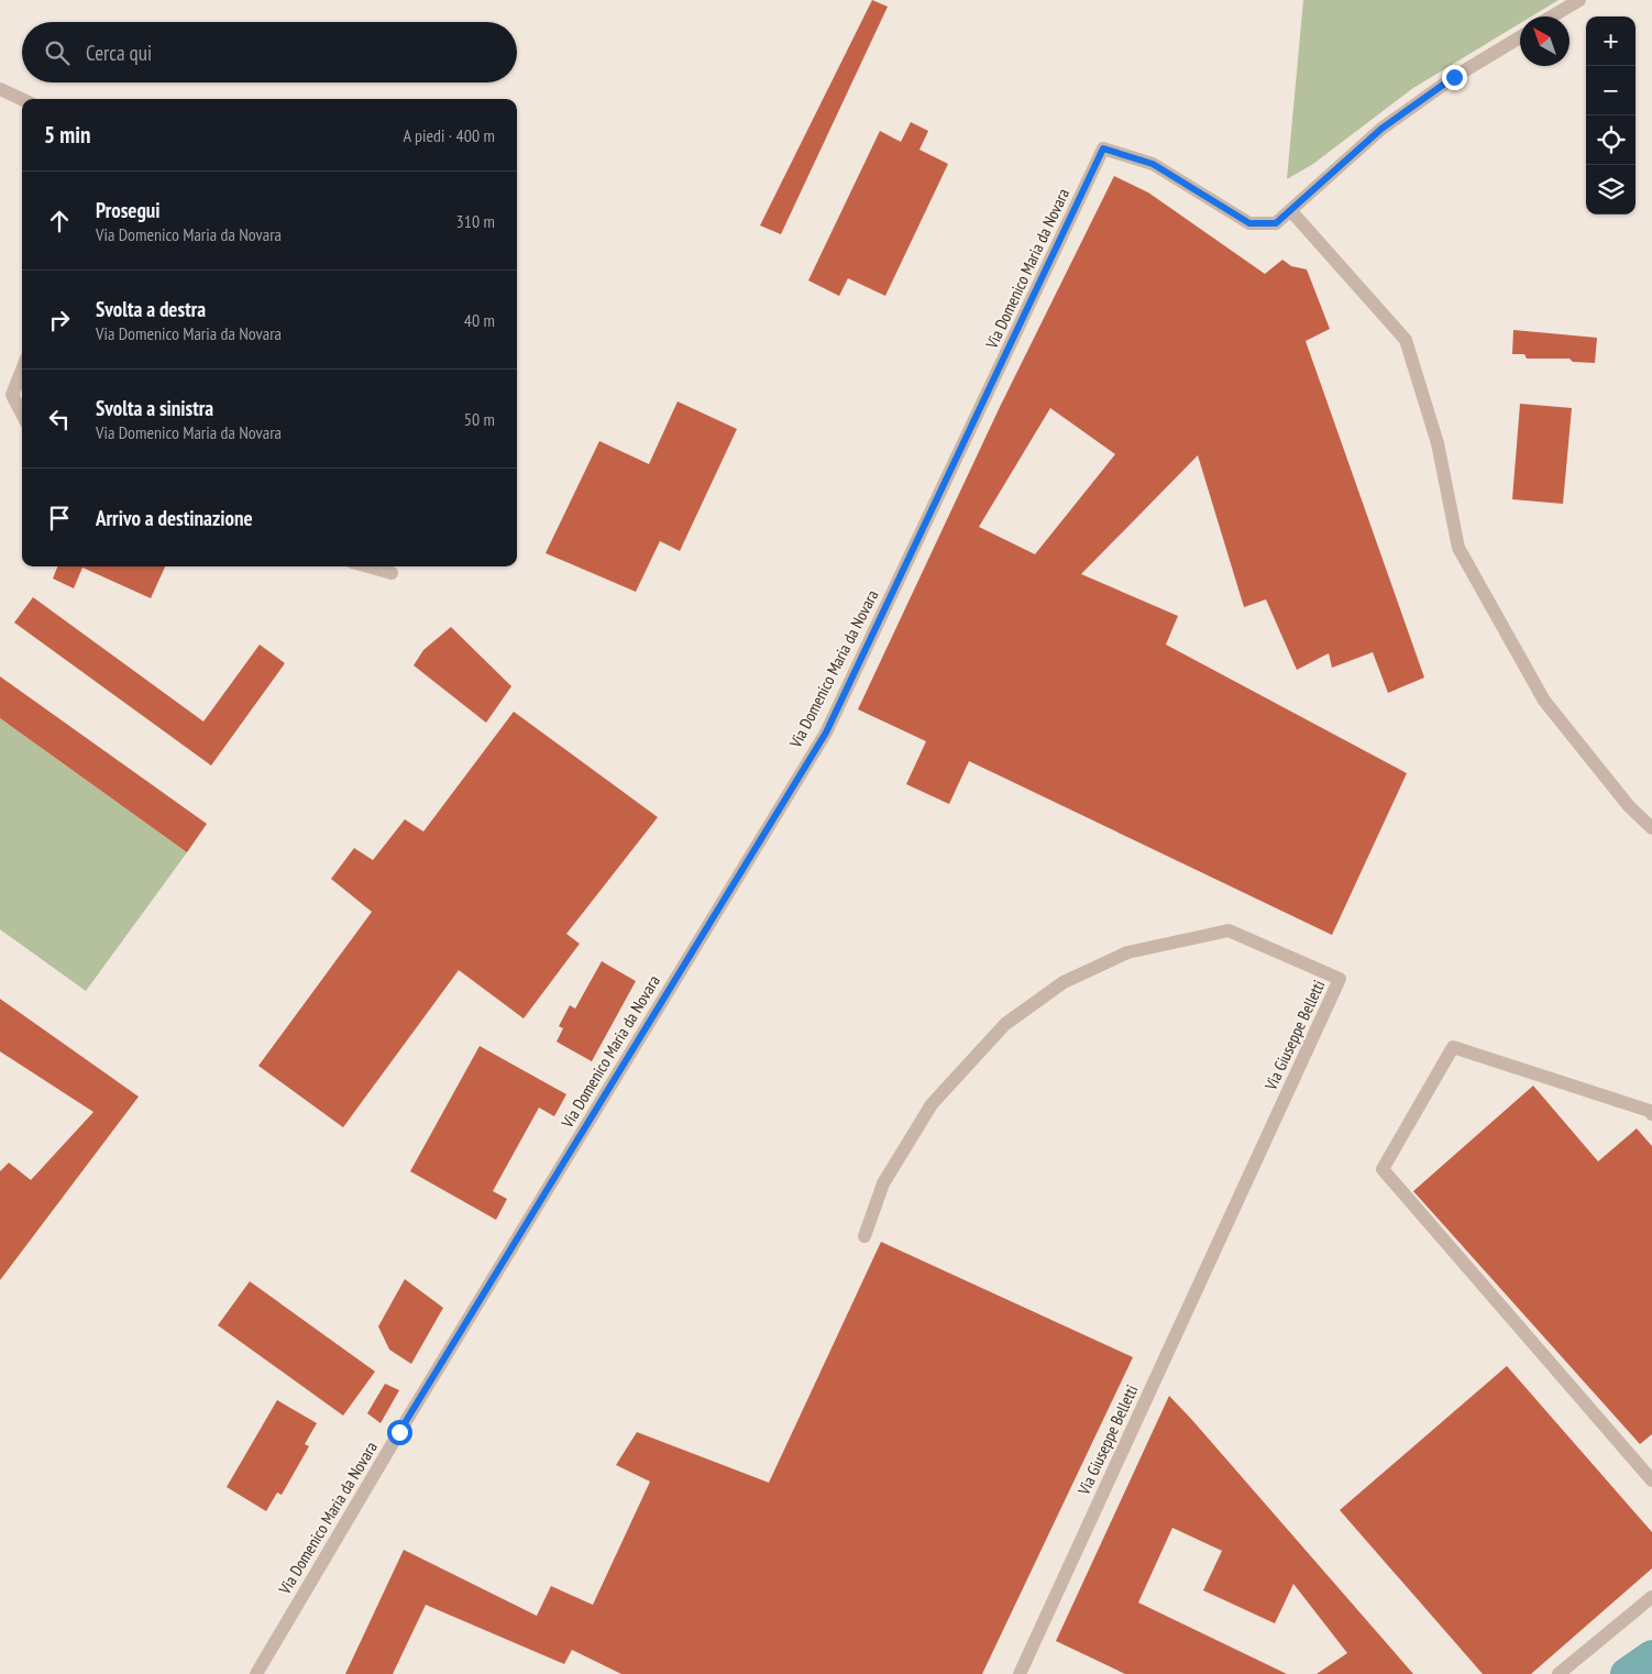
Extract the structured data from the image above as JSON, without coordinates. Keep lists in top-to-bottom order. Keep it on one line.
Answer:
{"streets":{"street":["Via Domenico Maria da Novara","Via Giuseppe Belletti"]},"north":"top left","page":{"map_buttons":["+","−"],"search":"Cerca qui","heading":["5 min","A piedi · 400 m"],"list":[["Prosegui","Via Domenico Maria da Novara","310 m"],["Svolta a destra","Via Domenico Maria da Novara","40 m"],["Svolta a sinistra","Via Domenico Maria da Novara","50 m"],"Arrivo a destinazione"]}}
